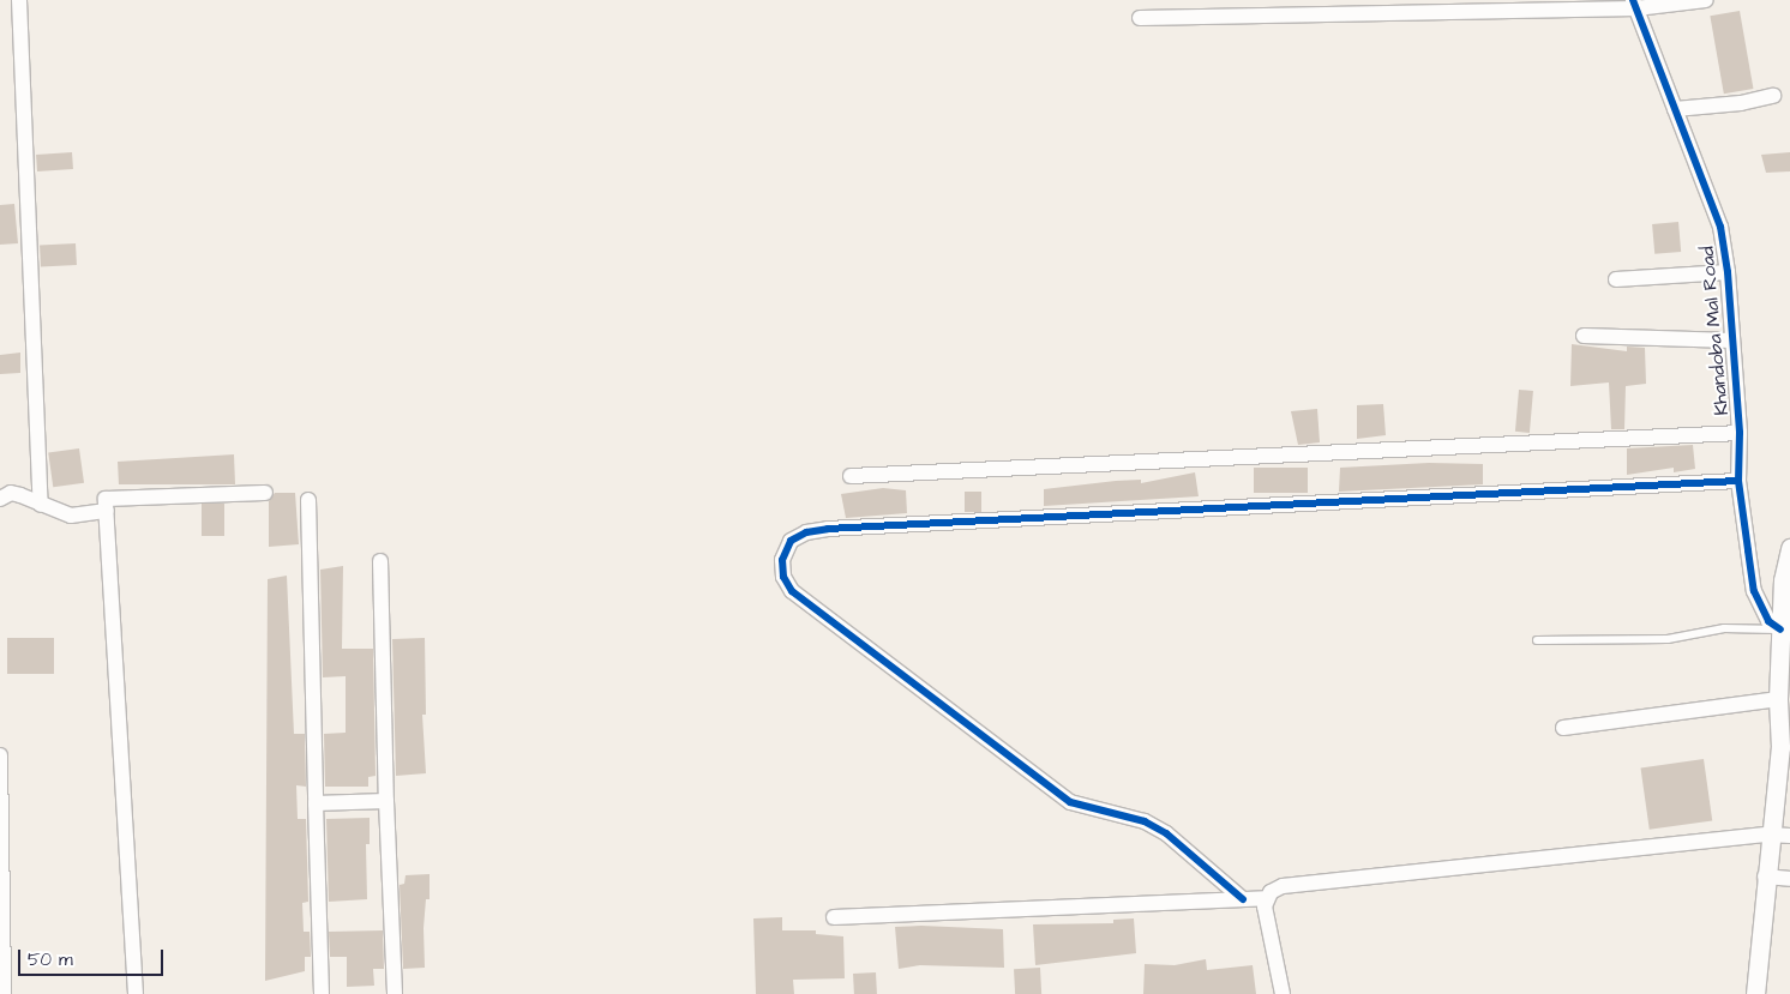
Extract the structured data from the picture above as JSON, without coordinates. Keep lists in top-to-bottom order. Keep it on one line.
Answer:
{"streets":{"street":["Khandoba Mal Road"]},"scale_bar":"50 m"}
